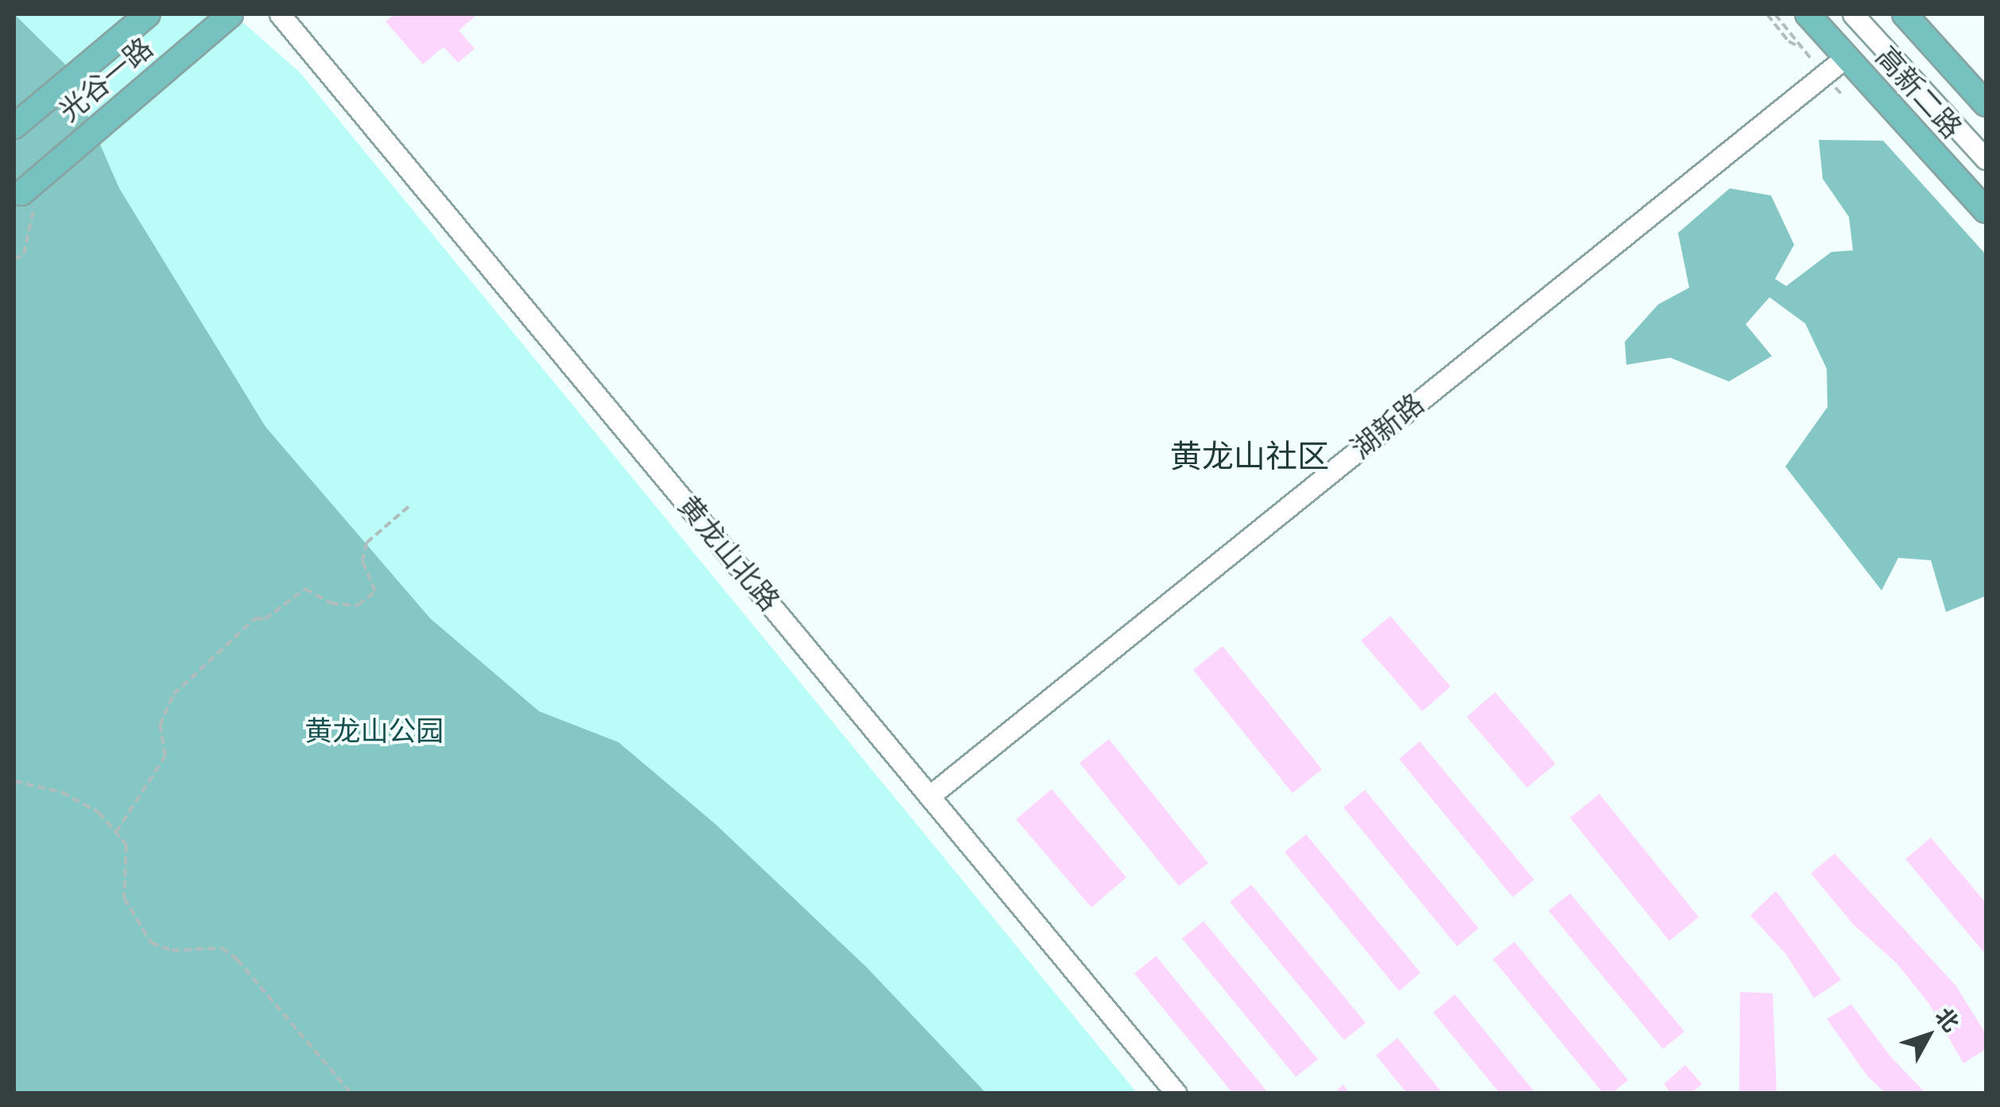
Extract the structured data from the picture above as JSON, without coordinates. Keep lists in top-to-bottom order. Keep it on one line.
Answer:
{"streets":{"main road":["光谷一路","高新二路"],"street":["湖新路","黄龙山北路"]},"crossings":[["高新二路","湖新路"],["湖新路","黄龙山北路"]],"districts":["黄龙山社区"],"parks":["黄龙山公园"],"north":"top right"}
